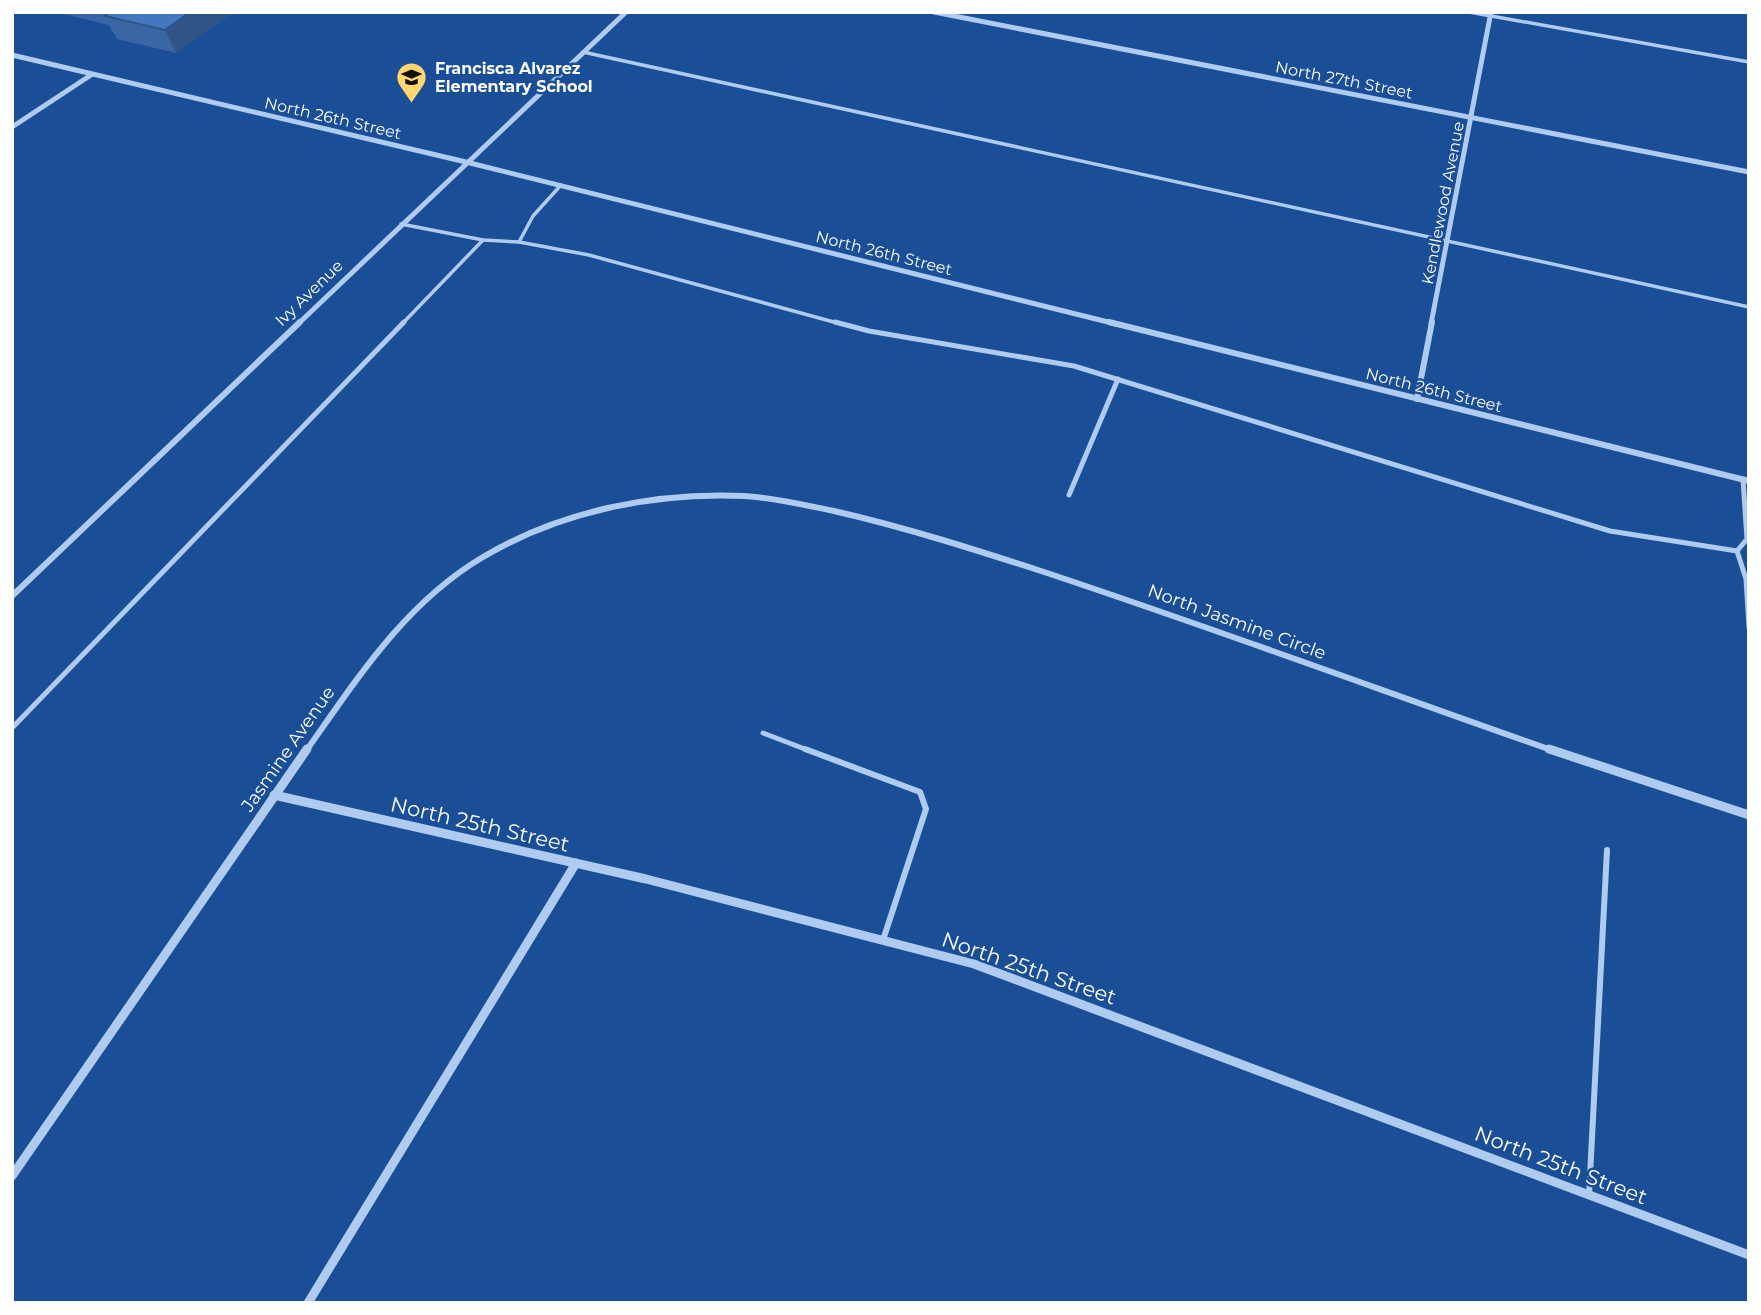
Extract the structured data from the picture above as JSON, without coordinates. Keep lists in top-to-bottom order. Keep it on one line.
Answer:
{"streets":{"street":["North 27th Street","North 26th Street","Kendlewood Avenue","Ivy Avenue","North Jasmine Circle","Jasmine Avenue","North 25th Street"]},"crossings":[["North 27th Street","Kendlewood Avenue"],["North 26th Street","Kendlewood Avenue"],["North 26th Street","Ivy Avenue"],["North Jasmine Circle","Jasmine Avenue"],["Jasmine Avenue","North 25th Street"]],"places":{"school or university":["Francisca Alvarez Elementary School"]}}
